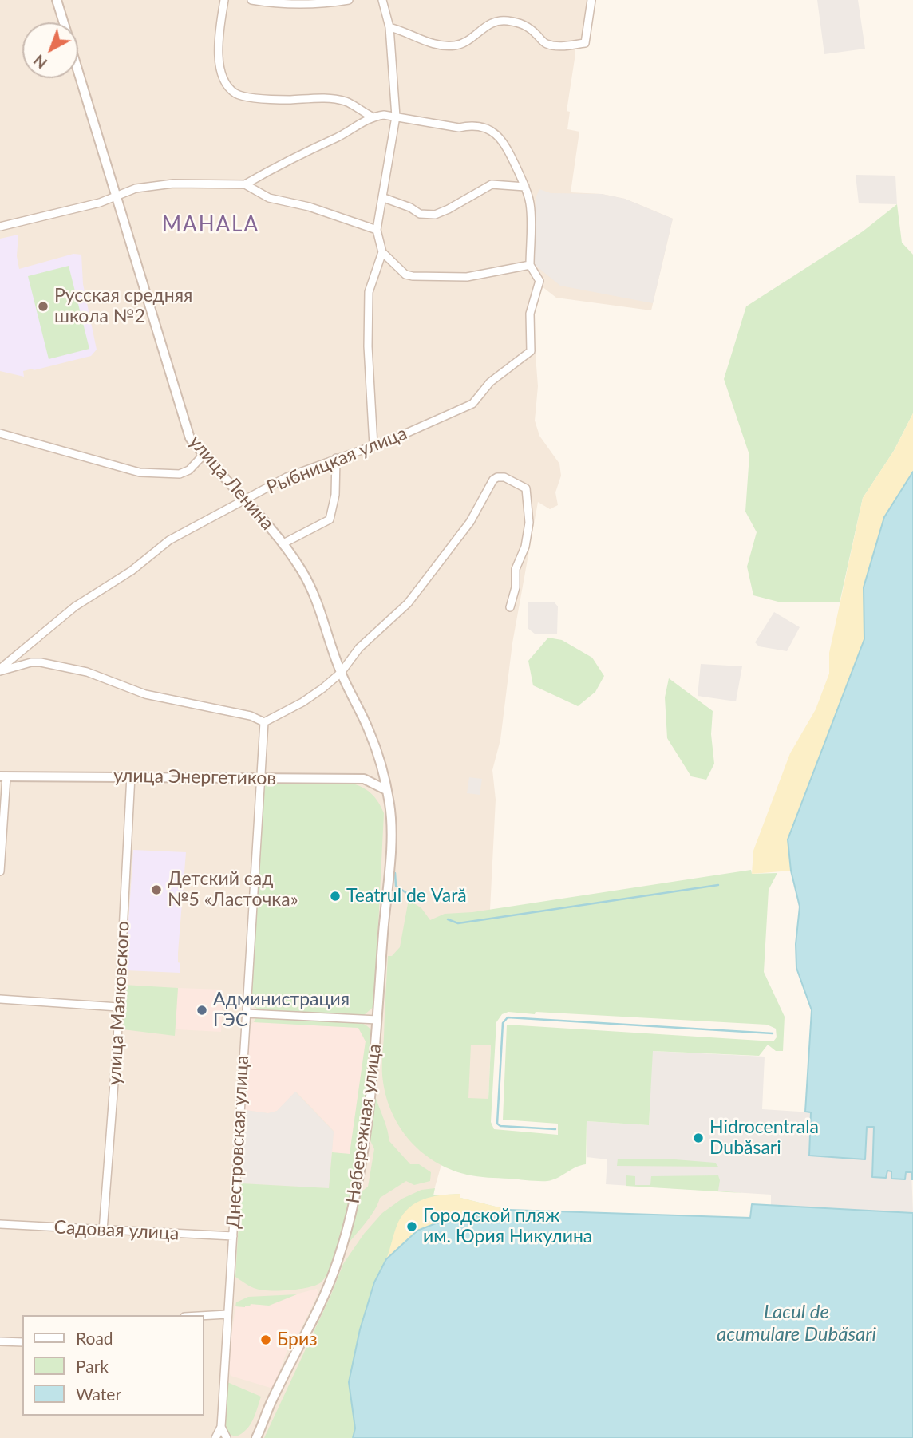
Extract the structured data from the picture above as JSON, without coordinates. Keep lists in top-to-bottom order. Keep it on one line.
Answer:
{"streets":{"street":["Рыбницкая улица","улица Ленина","улица Энергетиков","улица Маяковского","Набережная улица","Днестровская улица","Садовая улица"]},"crossings":[["Рыбницкая улица","улица Ленина"],["улица Ленина","улица Энергетиков"],["улица Ленина","Набережная улица"],["улица Энергетиков","улица Маяковского"],["улица Энергетиков","Набережная улица"],["улица Энергетиков","Днестровская улица"],["улица Маяковского","Садовая улица"],["Днестровская улица","Садовая улица"]],"districts":["MAHALA"],"water":["Lacul de acumulare Dubăsari"],"places":["Русская средняя школа №2","Детский сад №5 «Ласточка»","Teatrul de Vară","Администрация ГЭС","Hidrocentrala Dubăsari","Городской пляж им. Юрия Никулина","Бриз"],"legend":["Road","Park","Water"],"north":"bottom left"}
